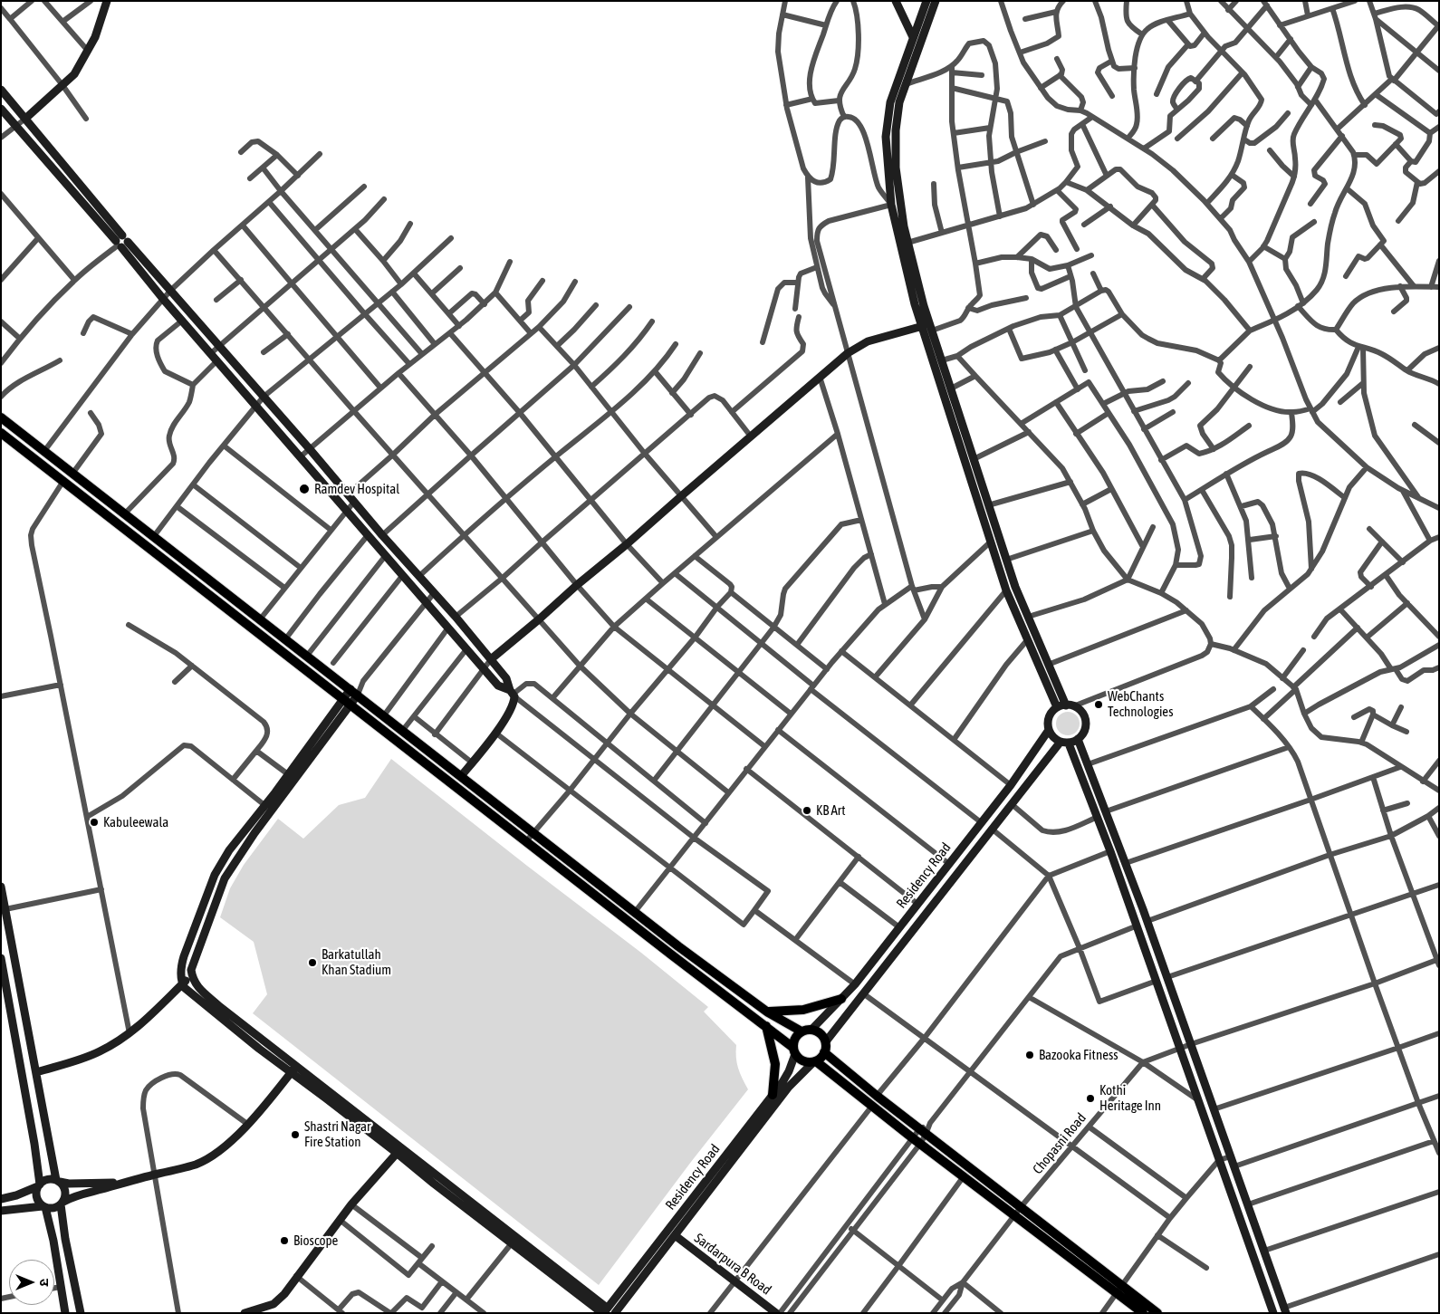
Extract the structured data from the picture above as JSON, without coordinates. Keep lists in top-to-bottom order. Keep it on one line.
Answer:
{"streets":{"street":["Residency Road","Chopasni Road","Sardarpura B Road"]},"crossings":[["Residency Road","Sardarpura B Road"]],"places":["Ramdev Hospital","WebChants Technologies","KB Art","Kabuleewala","Barkatullah Khan Stadium","Bazooka Fitness","Kothi Heritage Inn","Shastri Nagar Fire Station","Bioscope"],"north":"right"}
